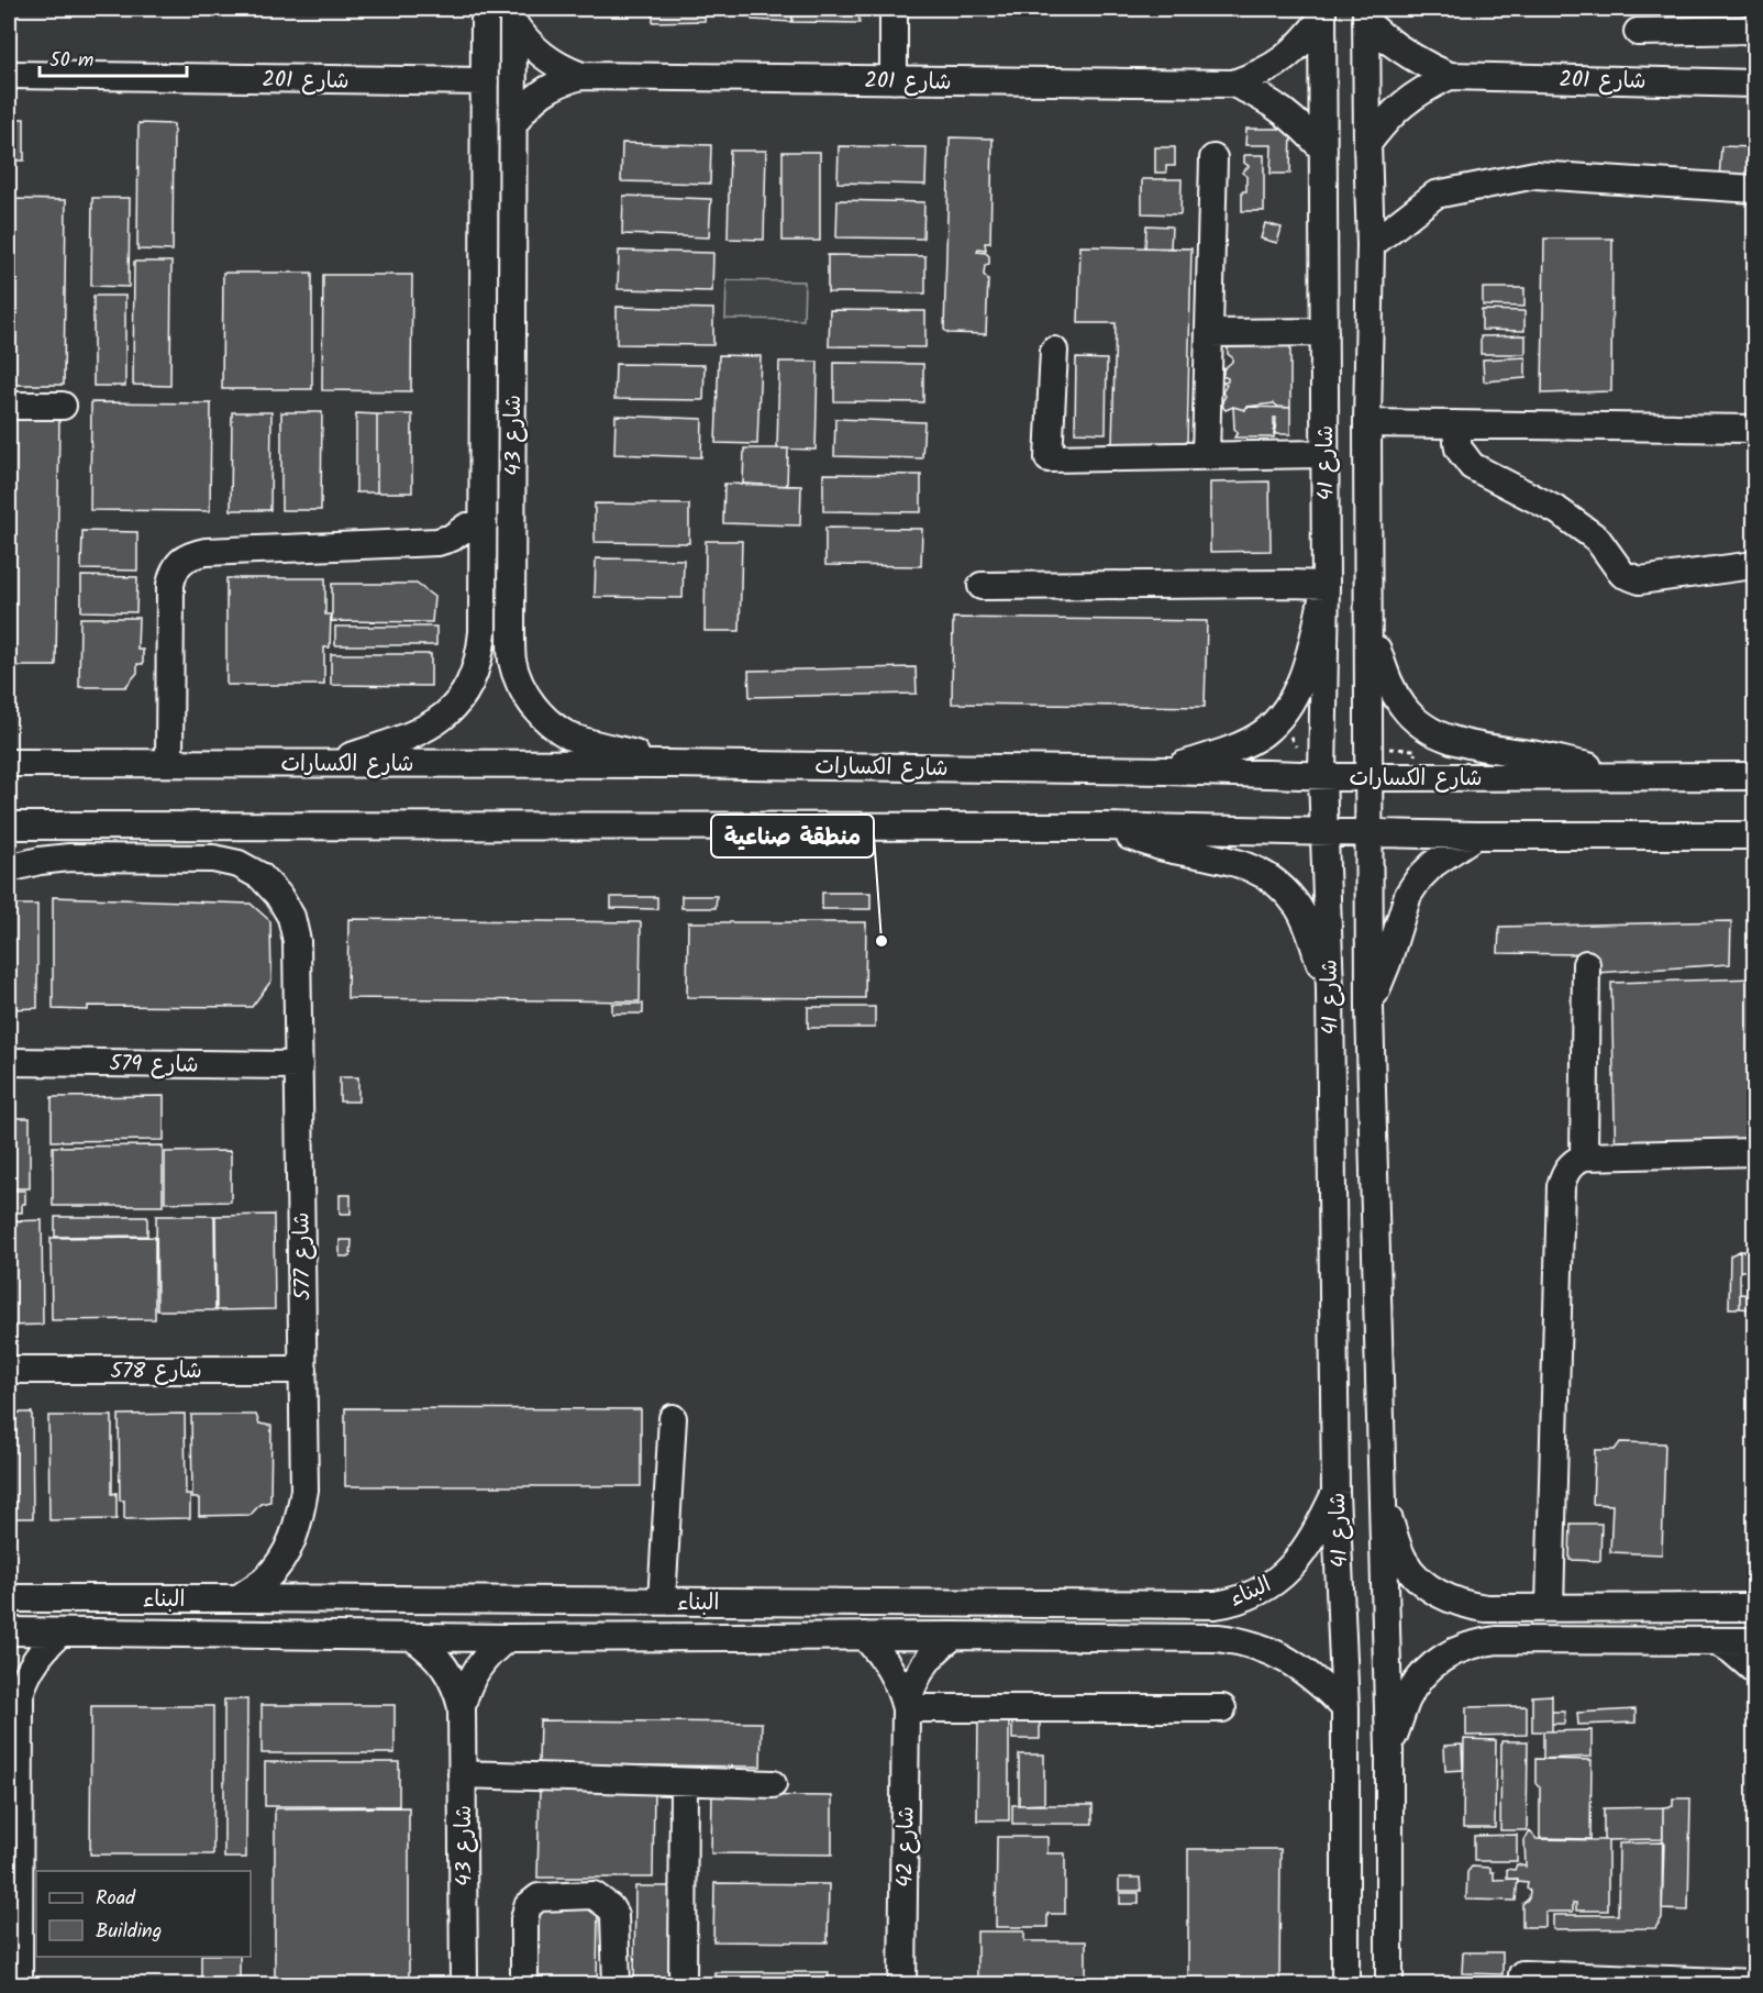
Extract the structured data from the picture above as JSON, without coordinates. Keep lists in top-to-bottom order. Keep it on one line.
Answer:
{"streets":{"street":["شارع 201","شارع 43","شارع 41","شارع الكسارات","شارع 579","شارع 577","شارع 578","البناء","شارع 42"]},"crossings":[["شارع 201","شارع 43"],["شارع 201","شارع 41"],["شارع 43","شارع الكسارات"],["شارع 43","البناء"],["شارع 41","شارع الكسارات"],["شارع 41","البناء"],["شارع 579","شارع 577"],["شارع 577","شارع 578"],["شارع 577","البناء"],["البناء","شارع 42"]],"places":["منطقة صناعية"],"legend":["Road","Building"],"scale_bar":"50 m"}
